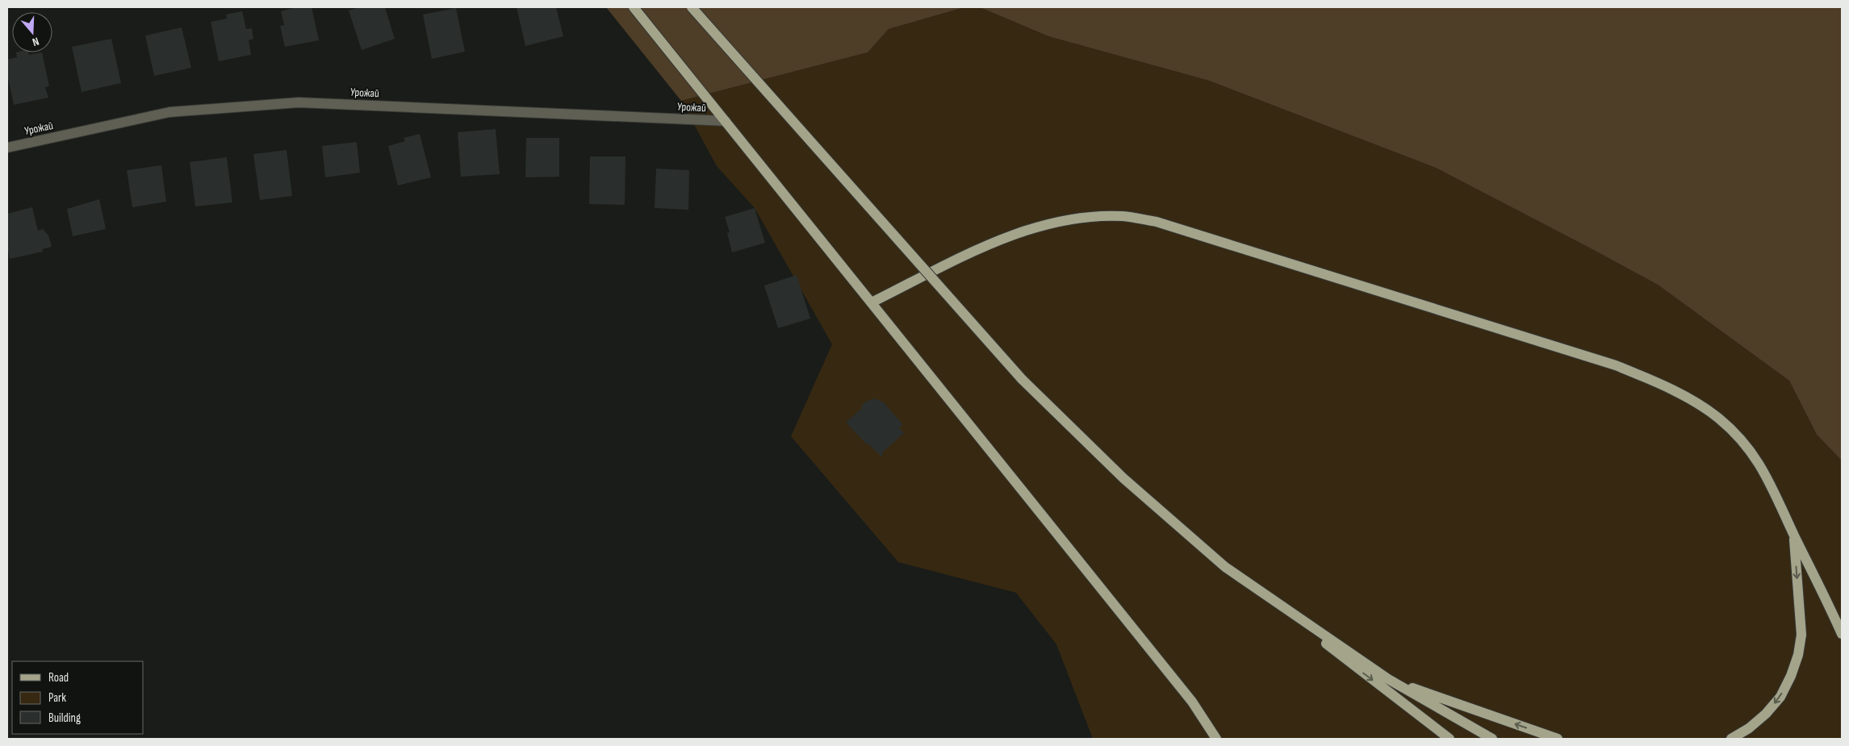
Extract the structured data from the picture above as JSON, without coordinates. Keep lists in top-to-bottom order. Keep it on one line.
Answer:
{"streets":{"street":["Урожай"]},"legend":["Road","Park","Building"],"north":"bottom"}
